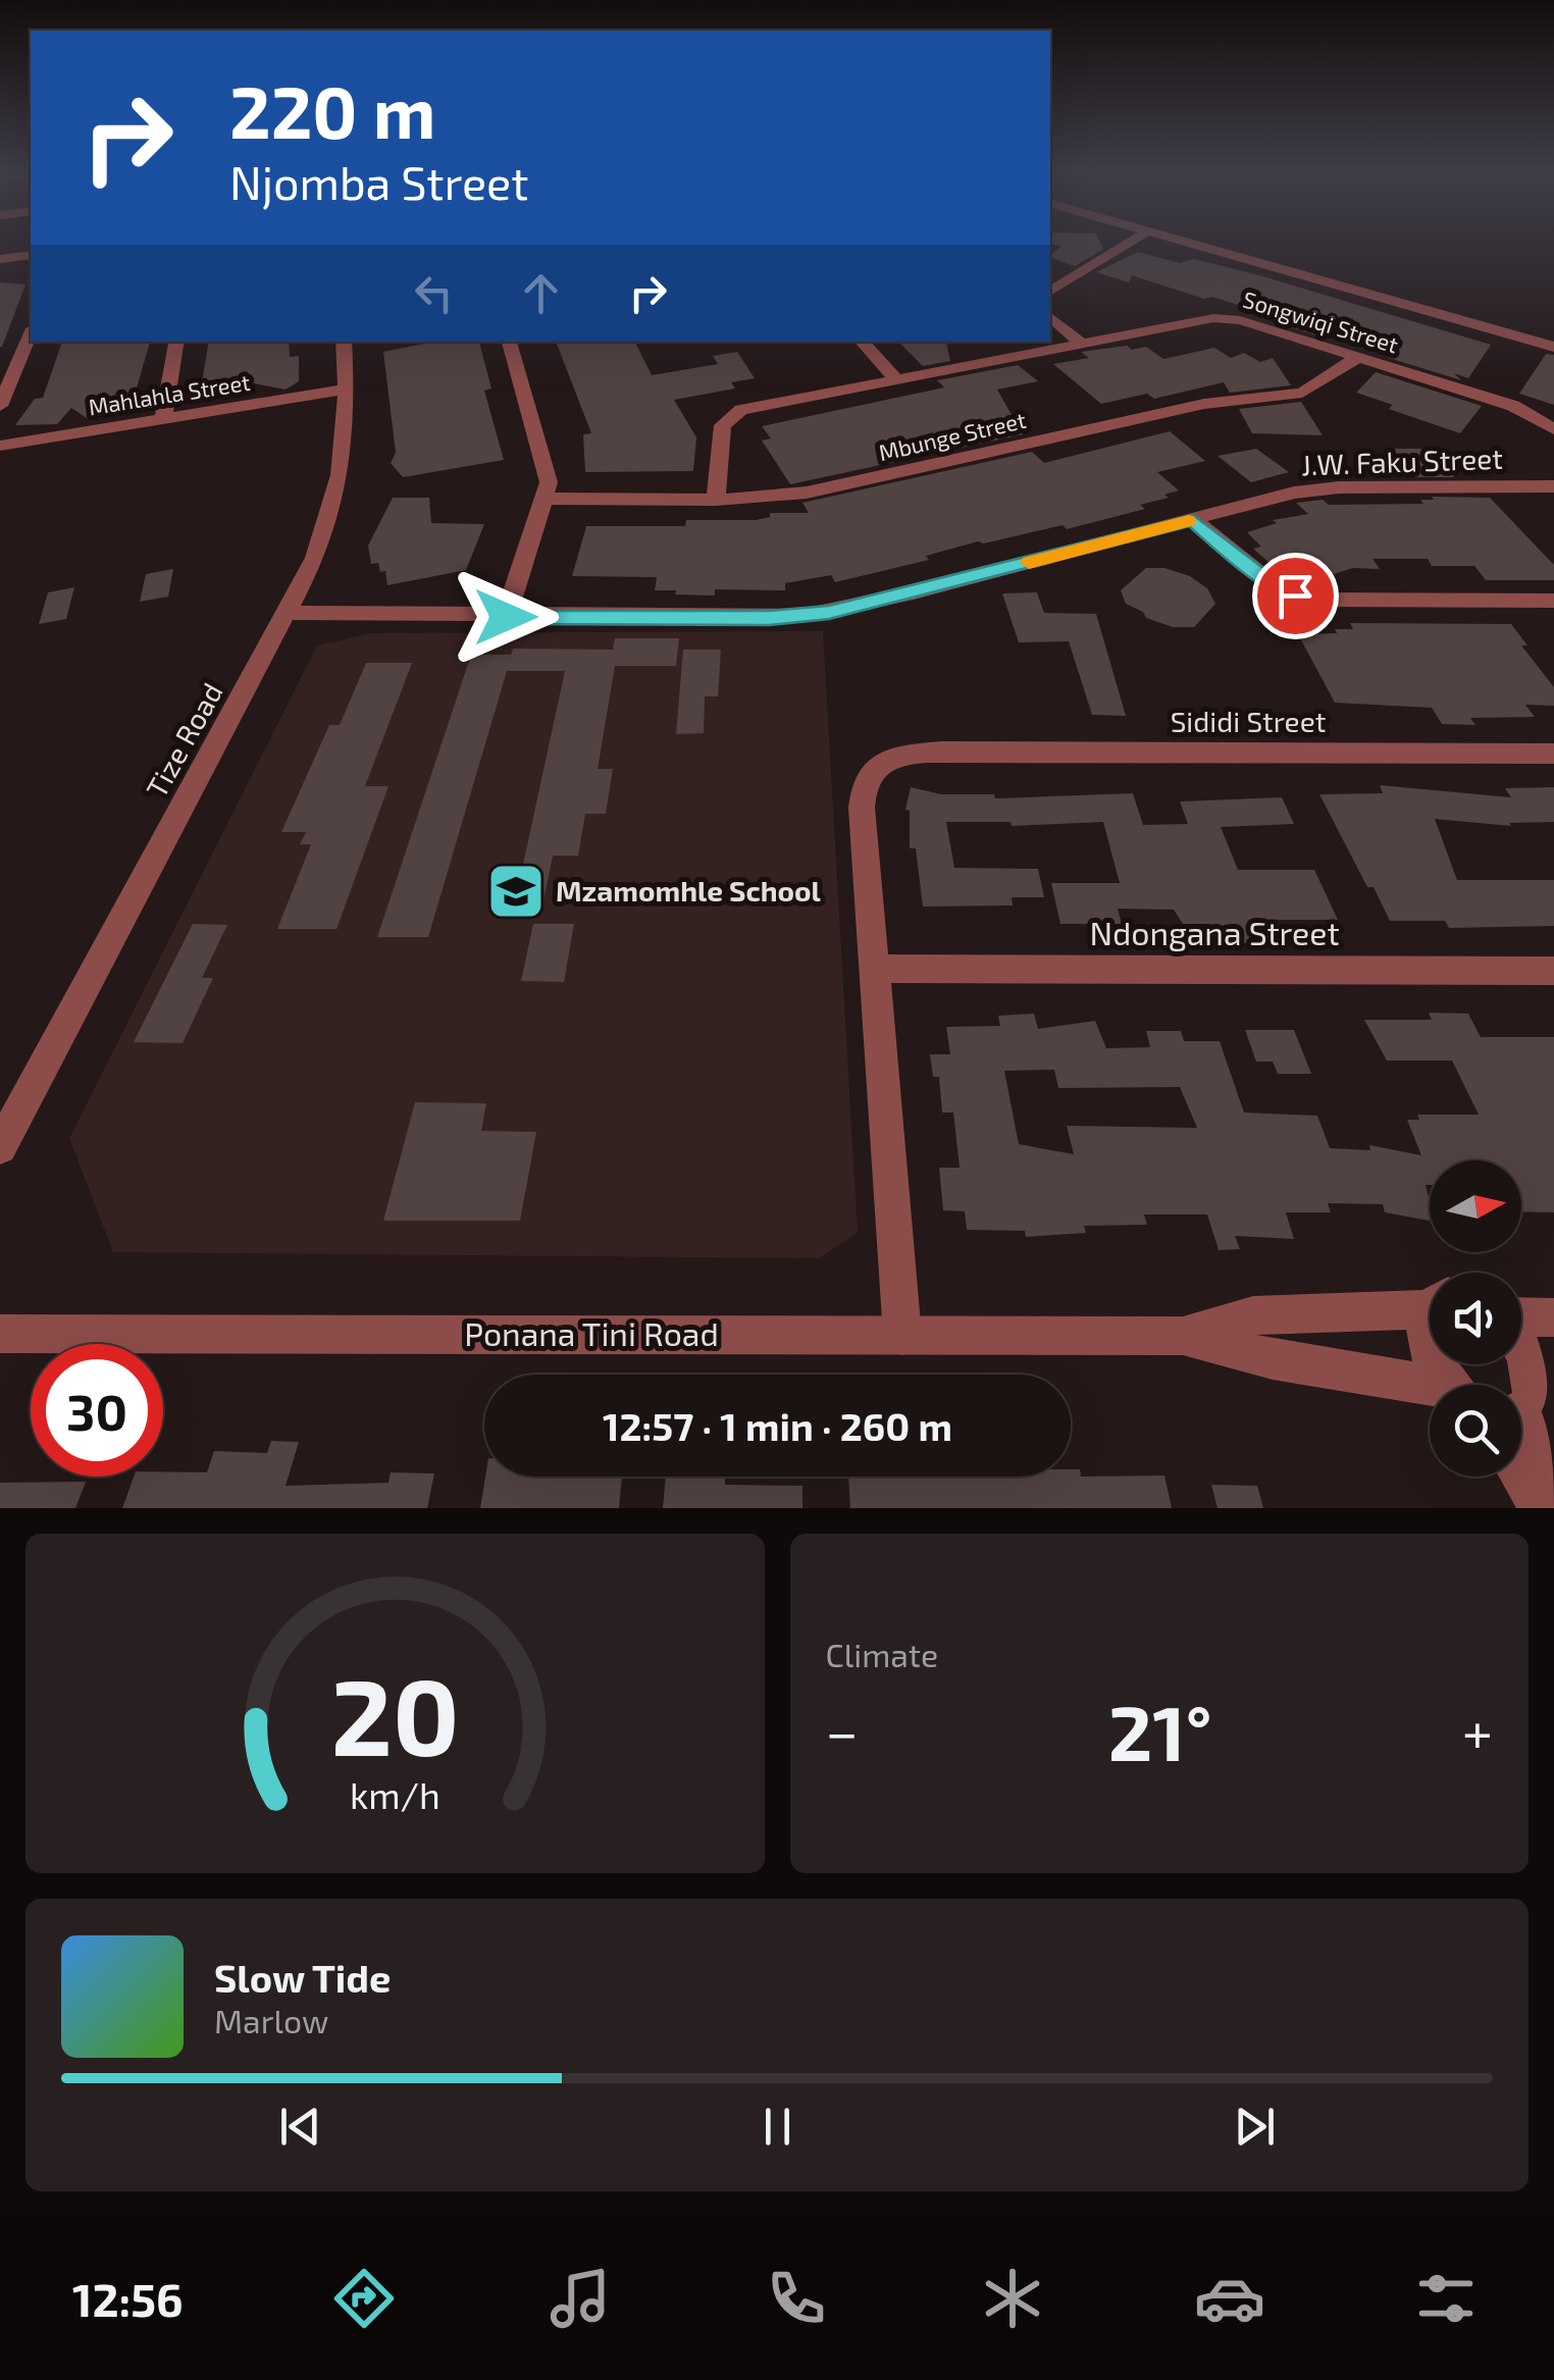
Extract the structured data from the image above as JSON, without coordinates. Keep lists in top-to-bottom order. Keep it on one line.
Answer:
{"streets":{"street":["Songwiqi Street","Mahlahla Street","Mbunge Street","J.W. Faku Street","Sididi Street","Tize Road","Ndongana Street","Ponana Tini Road"]},"crossings":[["Songwiqi Street","Mbunge Street"],["Mahlahla Street","Tize Road"],["J.W. Faku Street","Tize Road"],["Sididi Street","Ndongana Street"],["Sididi Street","Ponana Tini Road"]],"places":{"school or university":["Mzamomhle School"]},"north":"right","page":{"turn":["220 m","Njomba Street"],"limit":"30","trip":"12:57 · 1 min · 260 m","tile":"Climate","heat":["−","21°","+"],"song":["Slow Tide","Marlow"],"tabs":"12:56","gauge":["20","km/h"]}}
